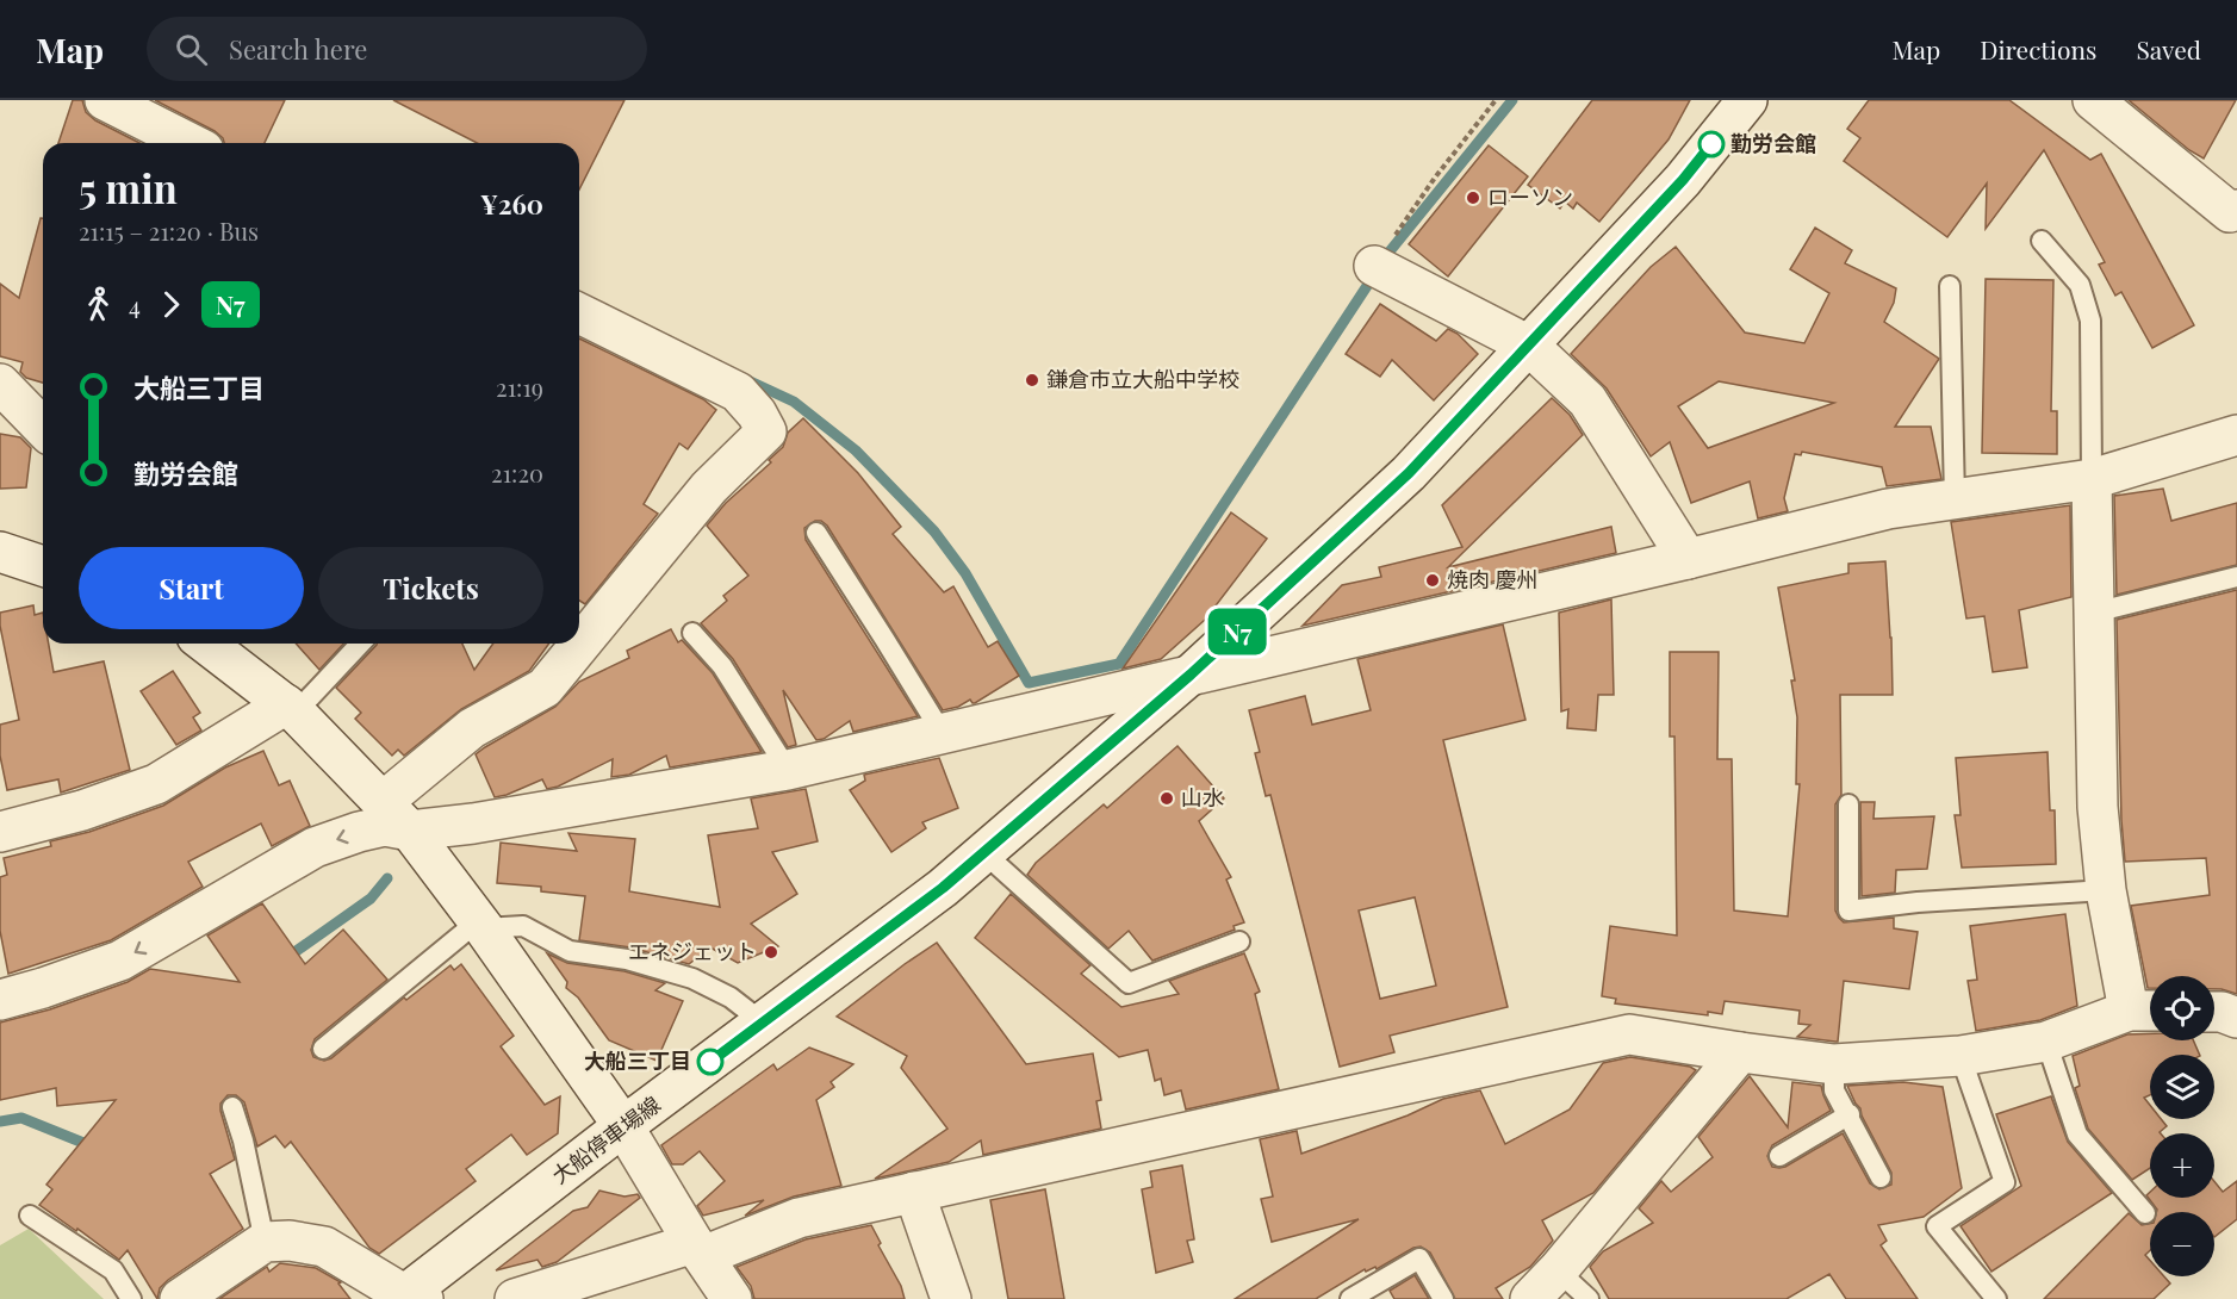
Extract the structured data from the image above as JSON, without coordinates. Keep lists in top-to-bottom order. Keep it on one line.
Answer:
{"streets":{"street":["大船停車場線"]},"places":["勤労会館","ローソン","鎌倉市立大船中学校","焼肉 慶州","山水","エネジェット","大船三丁目"],"lines":["bus line N7"],"page":{"header":"Map","search":"Search here","nav":["Map","Directions","Saved"],"on_map":"N7","heading":["5 min","21:15 – 21:20 · Bus","¥260"],"legs":["4","N7"],"list":[{"name":"大船三丁目","value":"21:19"},{"name":"勤労会館","value":"21:20"}],"buttons":["Start","Tickets"],"map_buttons":["+","−"]}}
